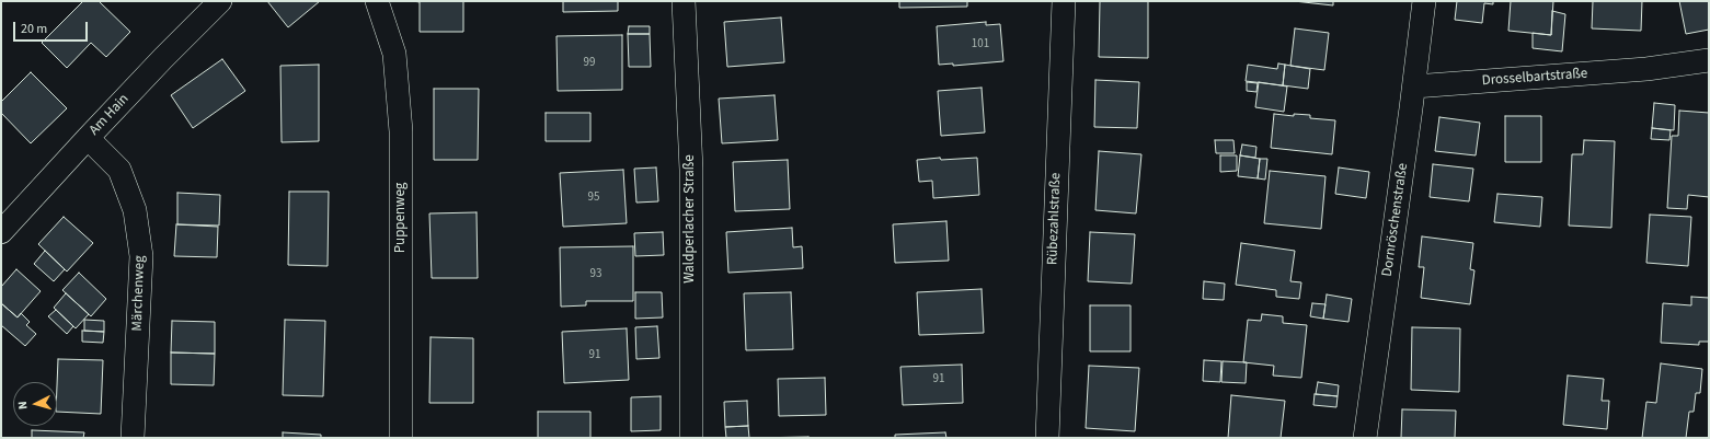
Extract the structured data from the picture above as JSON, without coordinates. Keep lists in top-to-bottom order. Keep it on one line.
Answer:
{"streets":{"street":["Drosselbartstraße","Am Hain","Puppenweg","Waldperlacher Straße","Rübezahlstraße","Dornröschenstraße","Märchenweg"]},"crossings":[["Drosselbartstraße","Dornröschenstraße"],["Am Hain","Märchenweg"]],"house_numbers":["101","99","95","93","91","91"],"scale_bar":"20 m","north":"left"}
